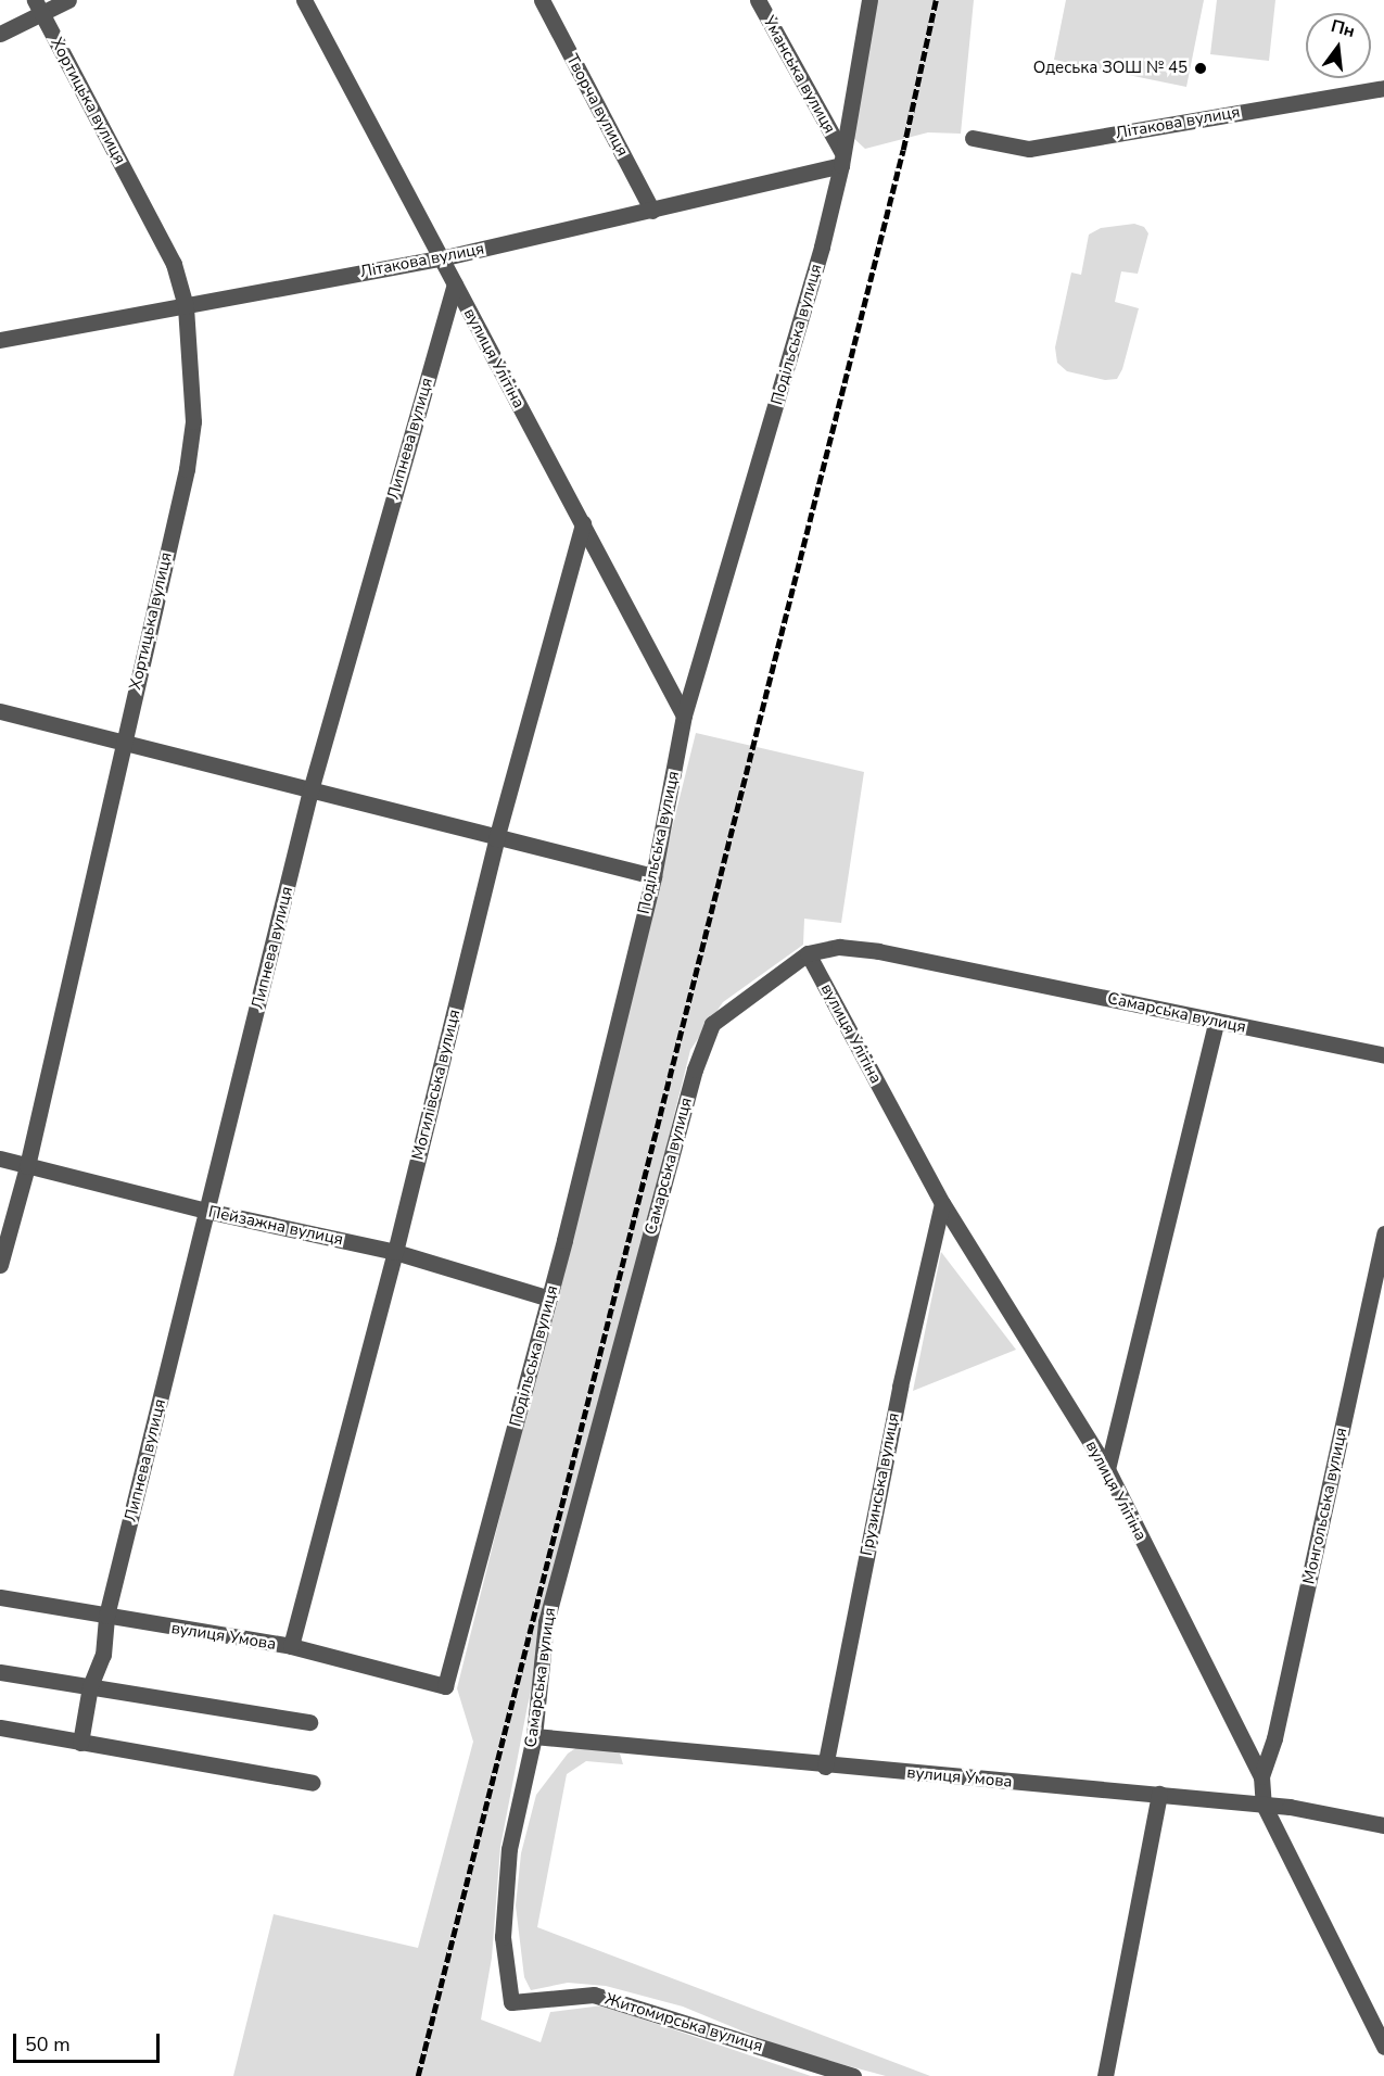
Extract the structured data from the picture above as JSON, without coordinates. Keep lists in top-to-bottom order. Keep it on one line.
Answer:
{"streets":{"street":["Уманська вулиця","Хортицька вулиця","Творча вулиця","Літакова вулиця","Подільська вулиця","вулиця Улітіна","Липнева вулиця","Самарська вулиця","Могилівська вулиця","Пейзажна вулиця","Грузинська вулиця","Монгольська вулиця","вулиця Умова","Житомирська вулиця"]},"crossings":[["Уманська вулиця","Літакова вулиця"],["Уманська вулиця","Подільська вулиця"],["Хортицька вулиця","Літакова вулиця"],["Хортицька вулиця","Пейзажна вулиця"],["Творча вулиця","Літакова вулиця"],["Літакова вулиця","Подільська вулиця"],["Літакова вулиця","вулиця Улітіна"],["Подільська вулиця","вулиця Улітіна"],["Подільська вулиця","Пейзажна вулиця"],["Подільська вулиця","вулиця Умова"],["вулиця Улітіна","Липнева вулиця"],["вулиця Улітіна","Самарська вулиця"],["вулиця Улітіна","Могилівська вулиця"],["вулиця Улітіна","Грузинська вулиця"],["вулиця Улітіна","Монгольська вулиця"],["вулиця Улітіна","вулиця Умова"],["Липнева вулиця","Пейзажна вулиця"],["Липнева вулиця","вулиця Умова"],["Самарська вулиця","вулиця Умова"],["Самарська вулиця","Житомирська вулиця"],["Могилівська вулиця","Пейзажна вулиця"],["Могилівська вулиця","вулиця Умова"],["Грузинська вулиця","вулиця Умова"]],"places":["Одеська ЗОШ № 45"],"scale_bar":"50 m","north":"top"}
